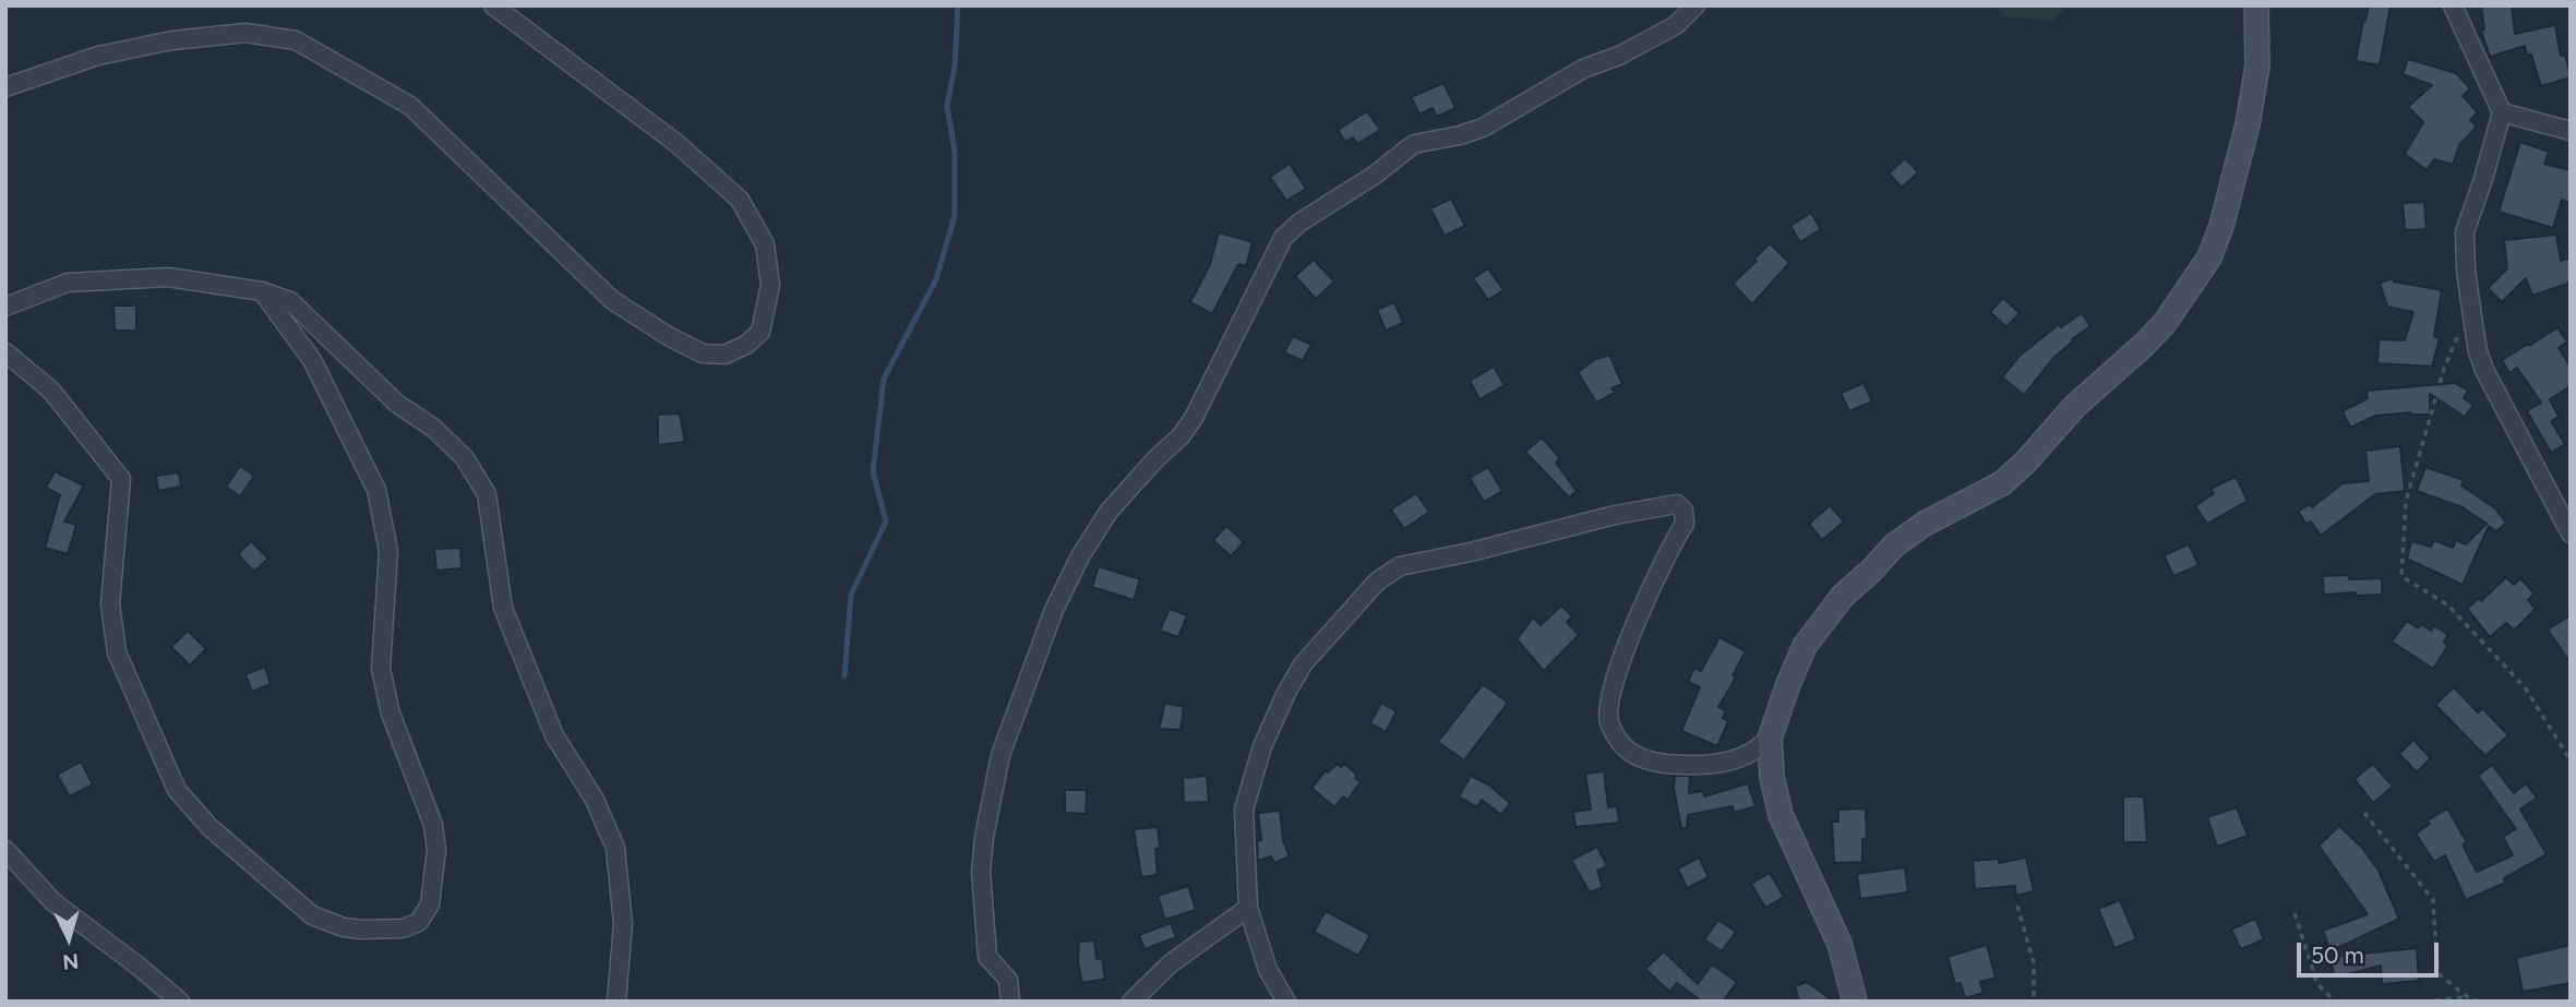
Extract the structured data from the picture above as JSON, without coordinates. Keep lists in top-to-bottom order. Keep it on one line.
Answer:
{"scale_bar":"50 m","north":"bottom"}
